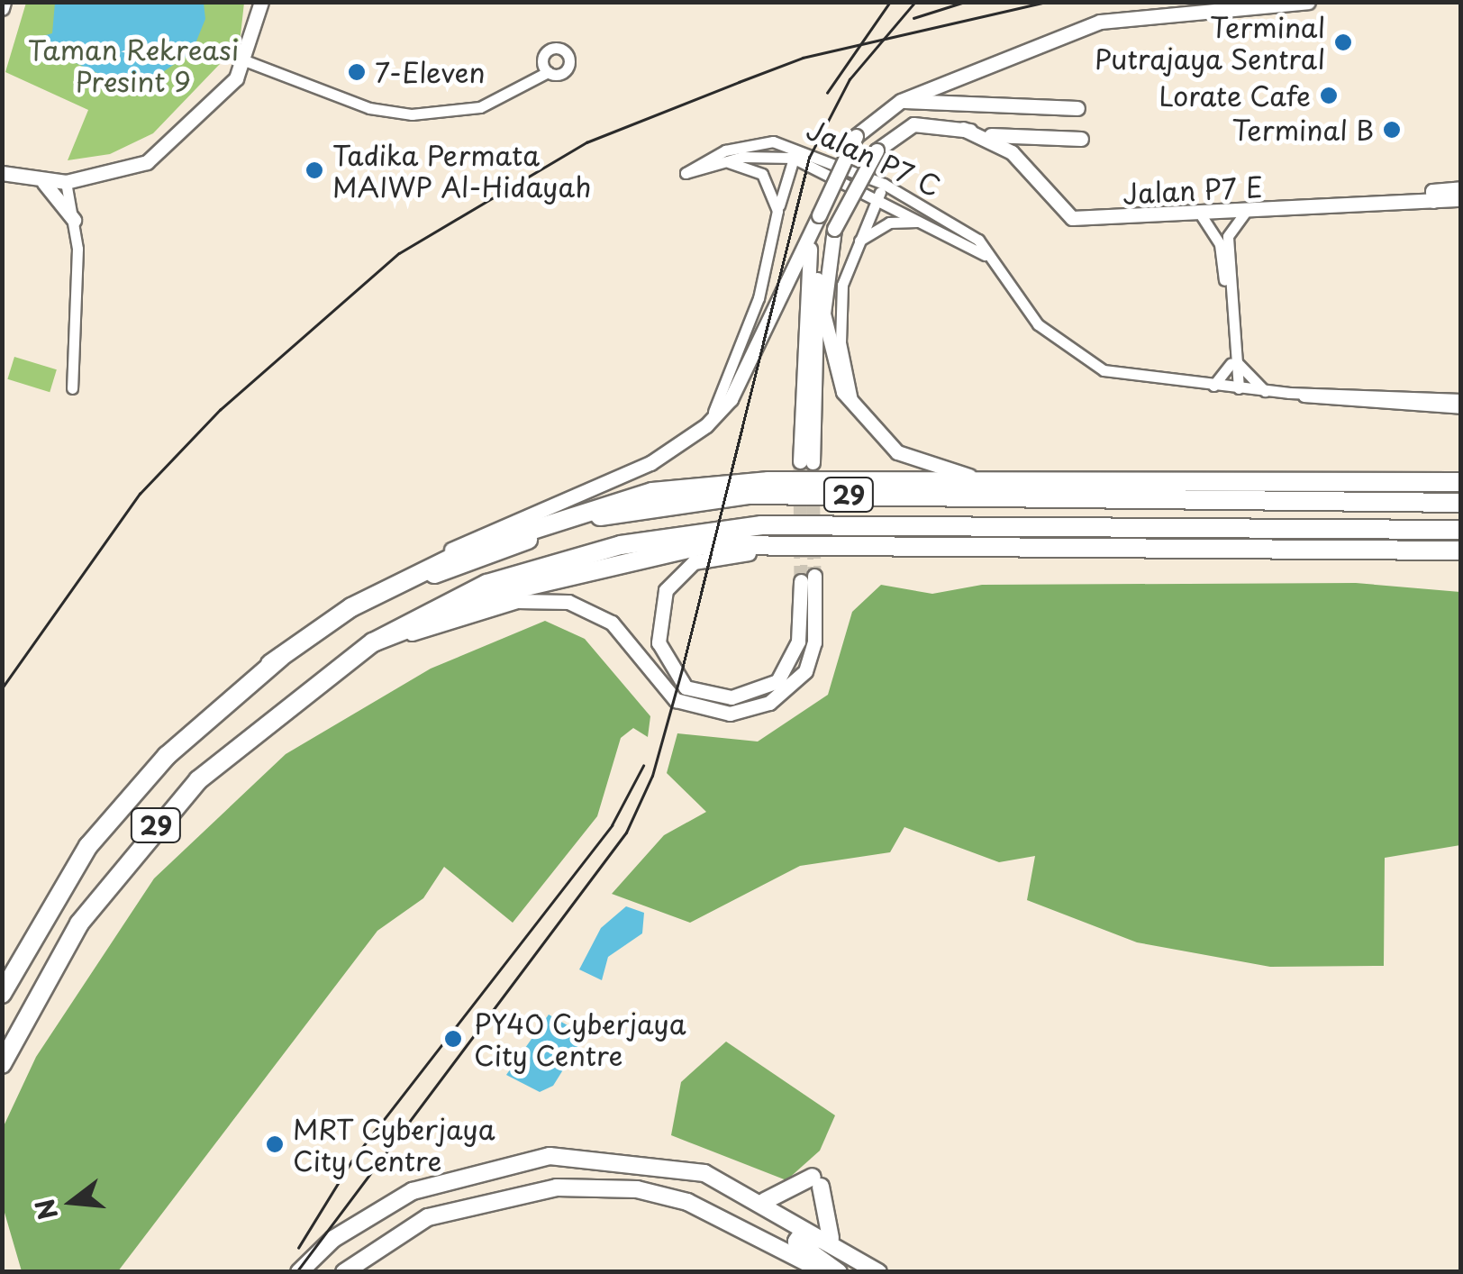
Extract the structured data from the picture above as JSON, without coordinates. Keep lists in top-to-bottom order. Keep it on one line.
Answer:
{"streets":{"highway":["29"],"street":["Jalan P7 C","Jalan P7 E"]},"parks":["Taman Rekreasi Presint 9"],"places":["Terminal Putrajaya Sentral","7-Eleven","Lorate Cafe","Terminal B","Tadika Permata MAIWP Al-Hidayah","PY40 Cyberjaya City Centre","MRT Cyberjaya City Centre"],"north":"left"}
